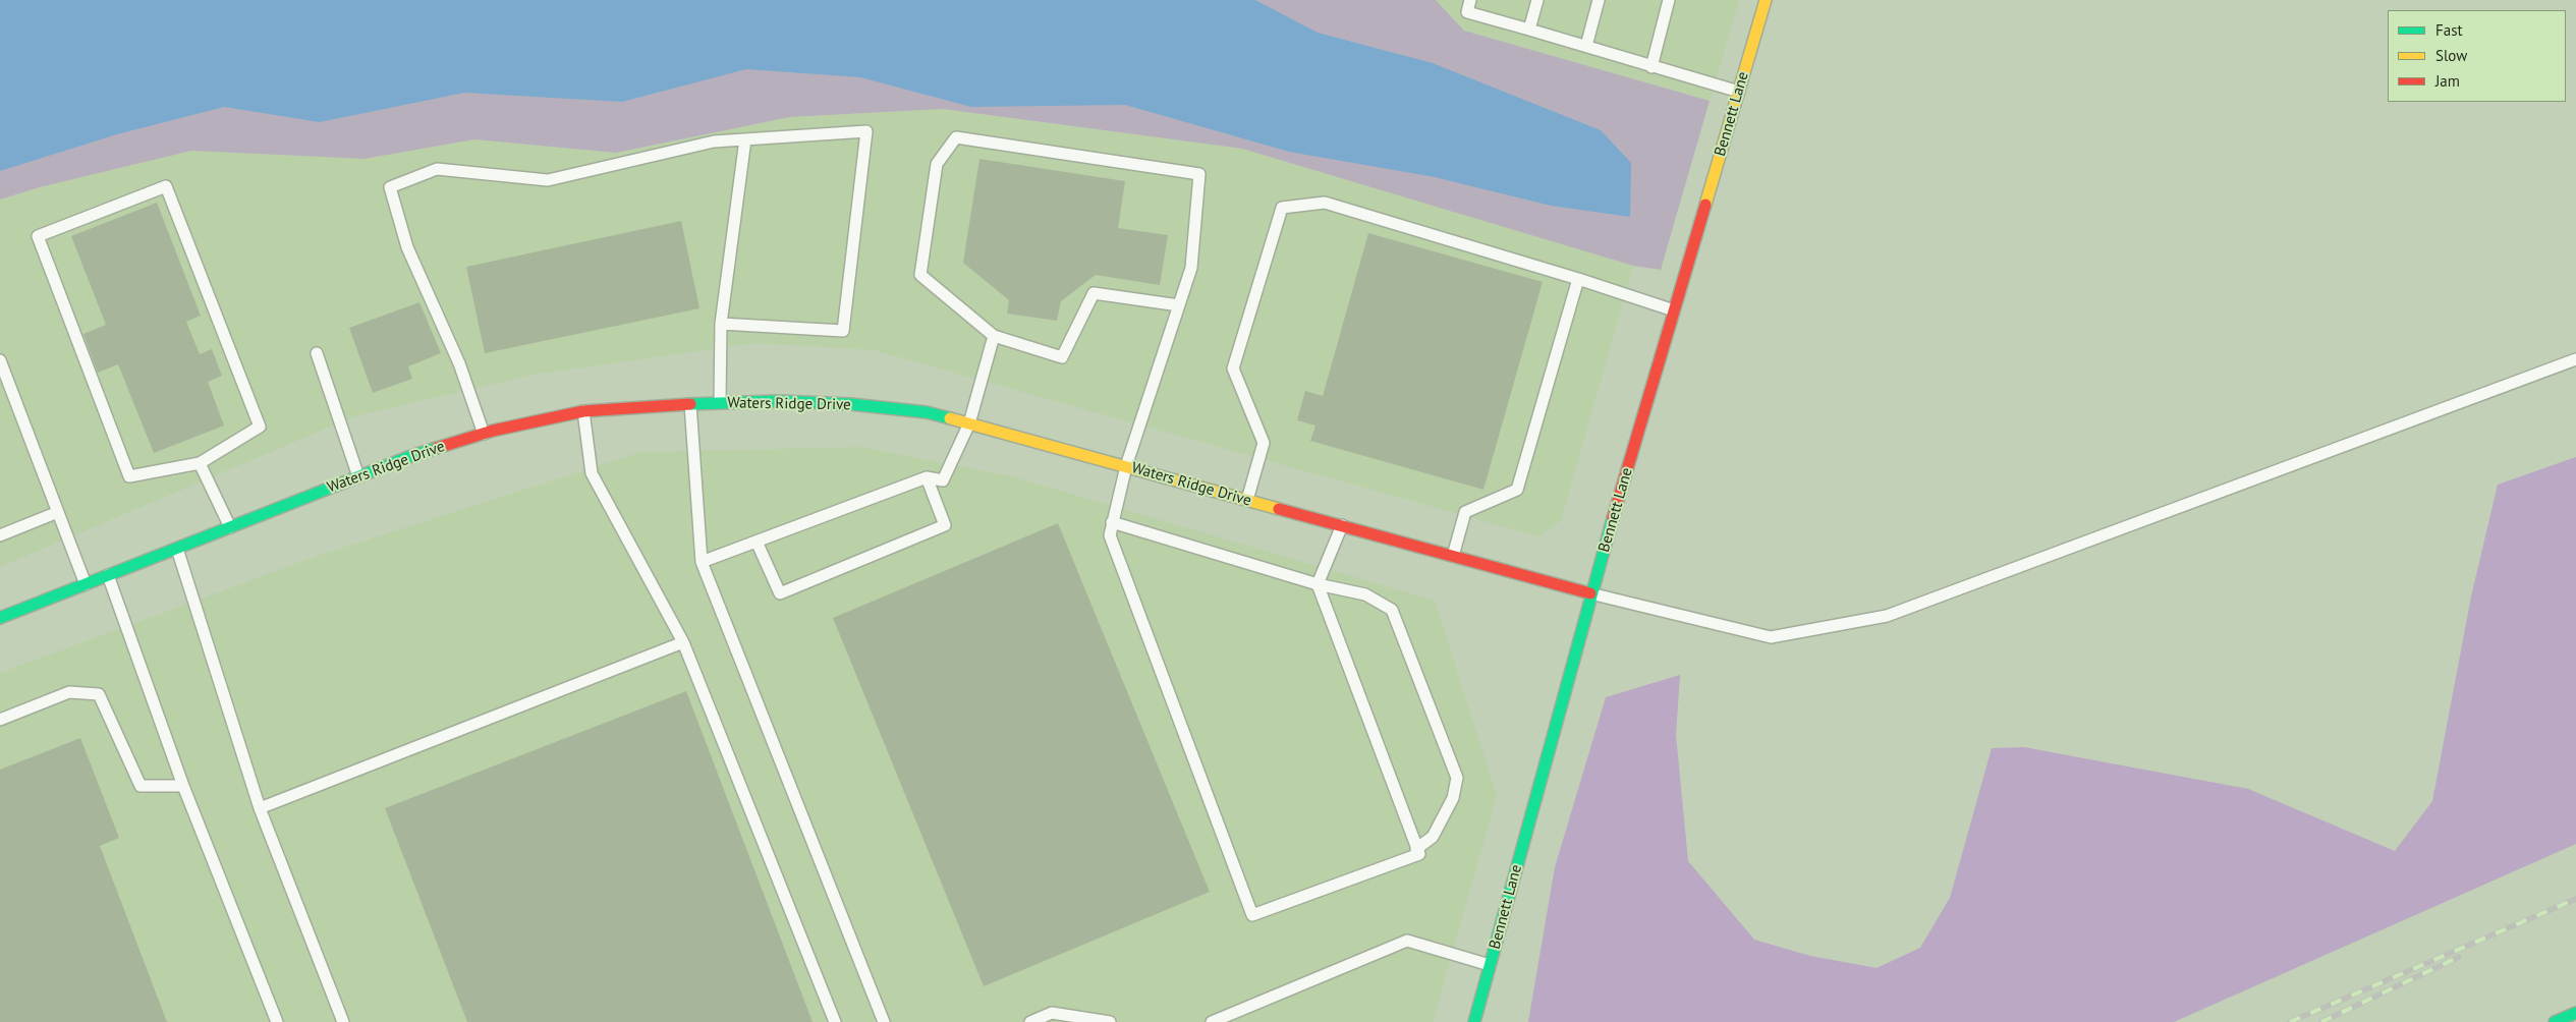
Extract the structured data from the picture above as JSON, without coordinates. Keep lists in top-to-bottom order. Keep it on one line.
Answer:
{"streets":{"street":["Bennett Lane","Waters Ridge Drive"]},"crossings":[["Bennett Lane","Waters Ridge Drive"]],"legend":["Fast","Slow","Jam"]}
